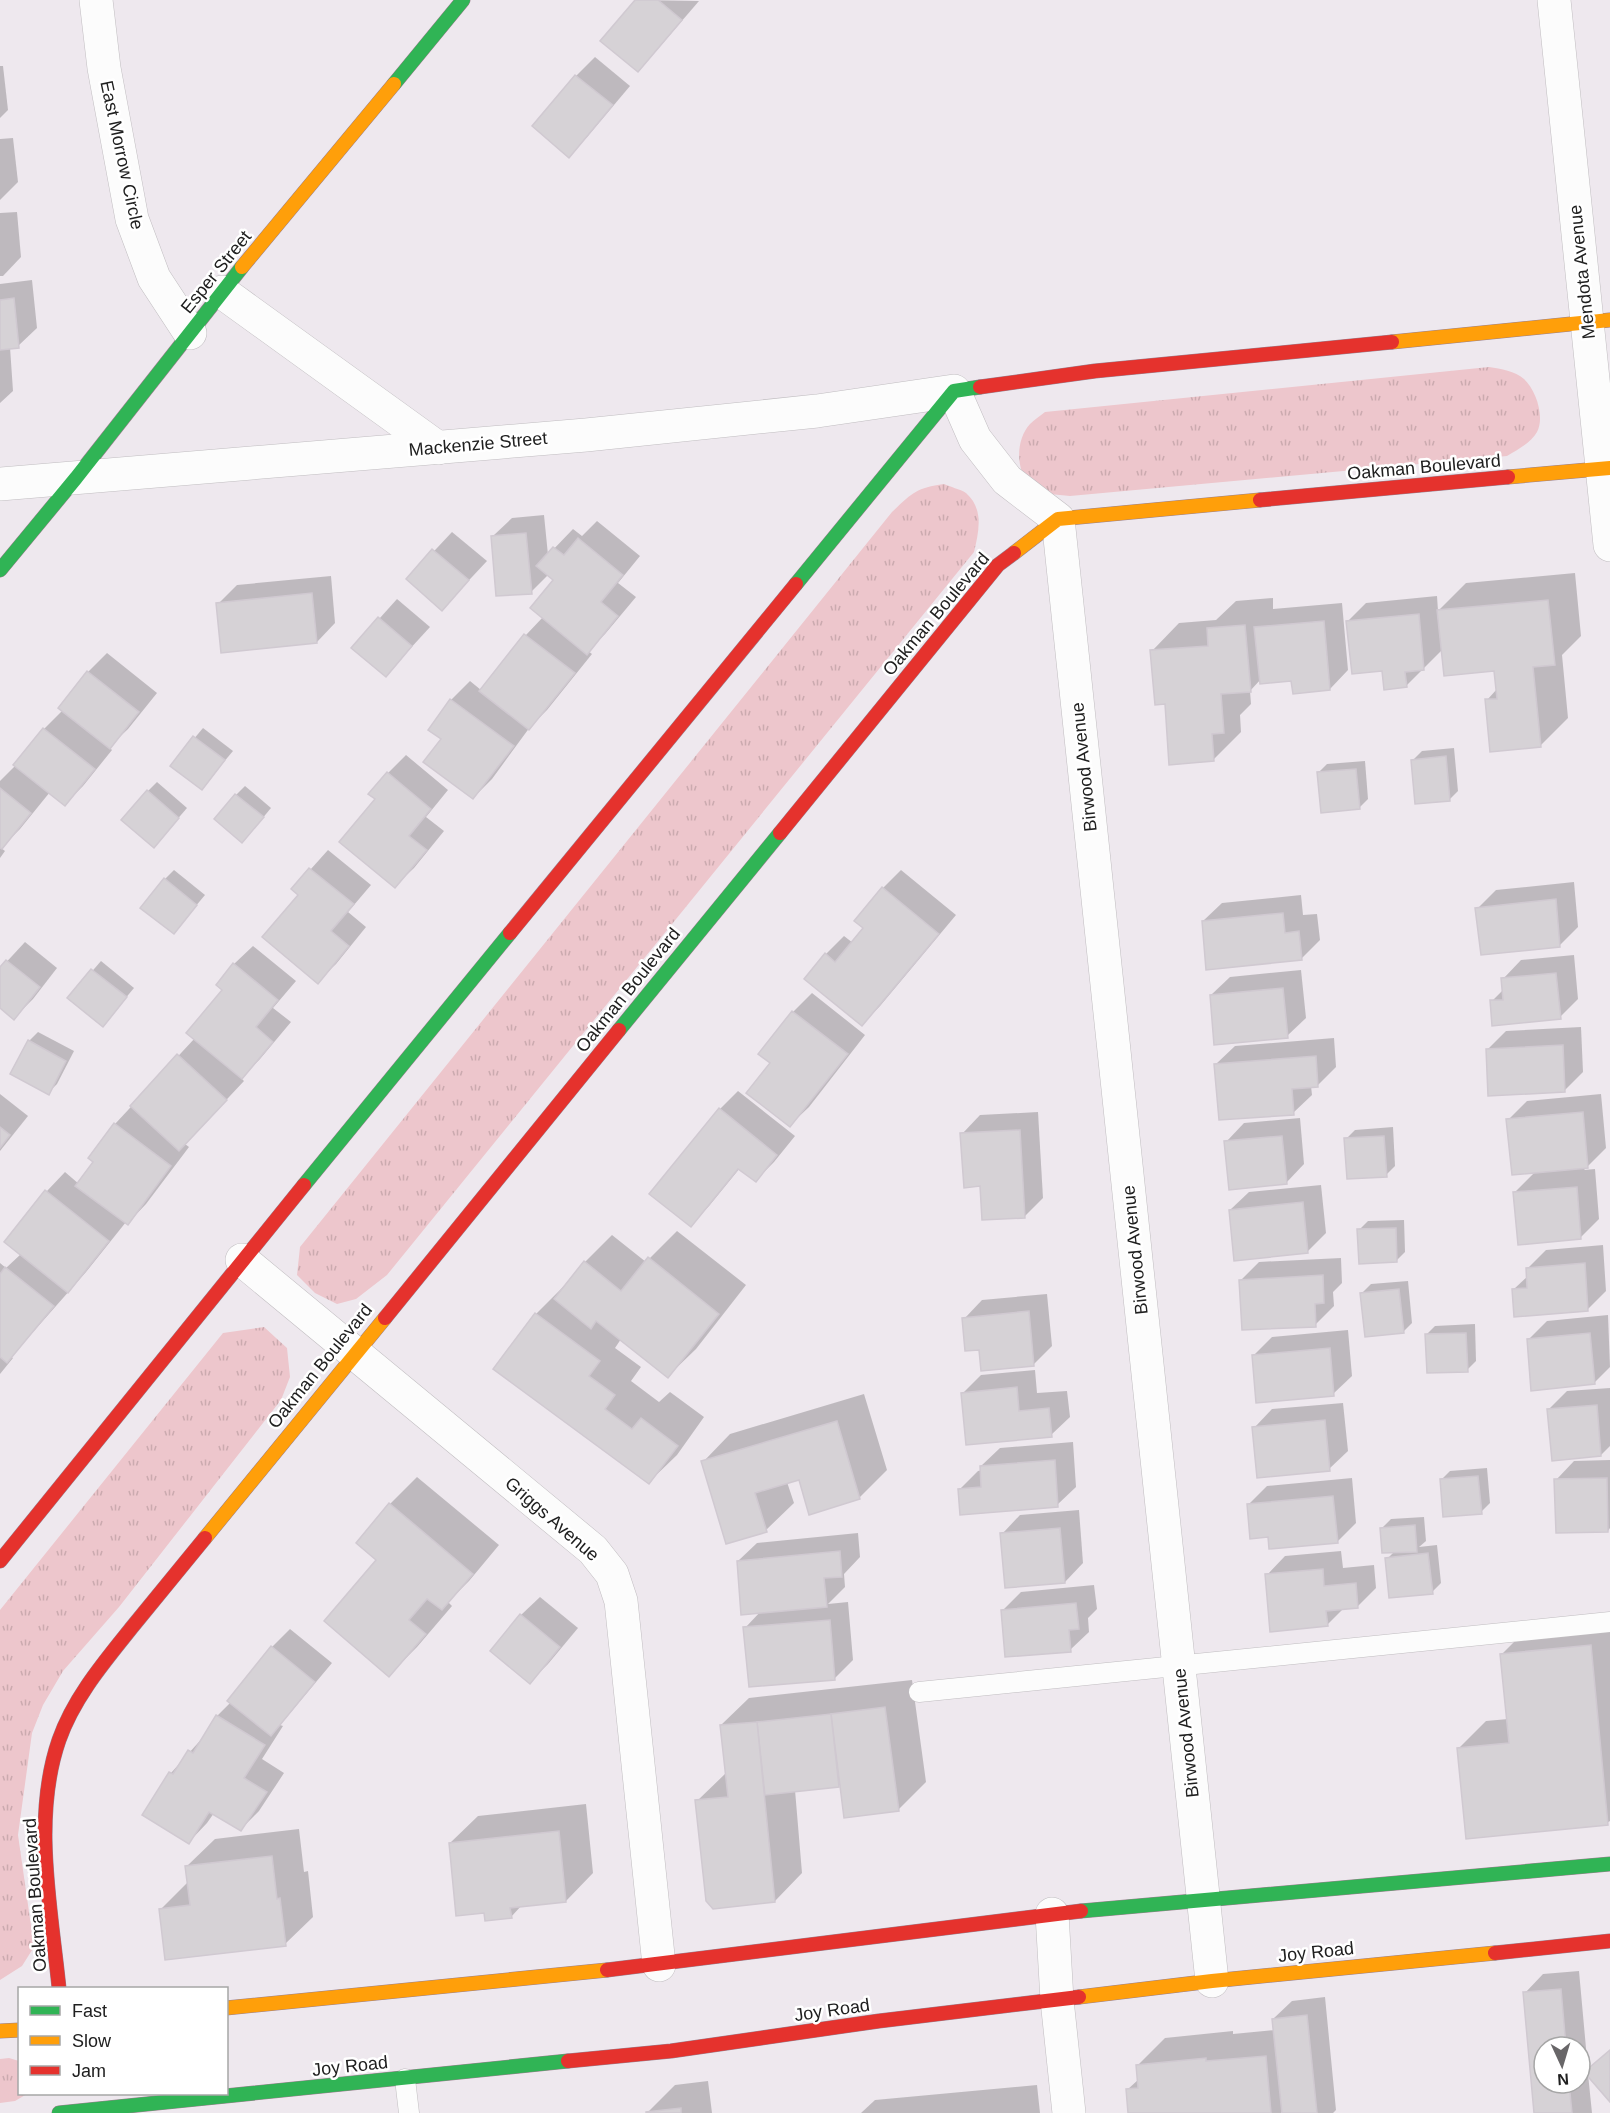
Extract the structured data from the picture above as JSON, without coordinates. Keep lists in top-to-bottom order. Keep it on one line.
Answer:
{"streets":{"street":["East Morrow Circle","Esper Street","Mendota Avenue","Mackenzie Street","Oakman Boulevard","Birwood Avenue","Griggs Avenue","Joy Road"]},"crossings":[["East Morrow Circle","Esper Street"],["Esper Street","Mackenzie Street"],["Mendota Avenue","Oakman Boulevard"],["Oakman Boulevard","Birwood Avenue"],["Oakman Boulevard","Griggs Avenue"],["Birwood Avenue","Joy Road"]],"legend":["Fast","Slow","Jam"],"north":"bottom"}
